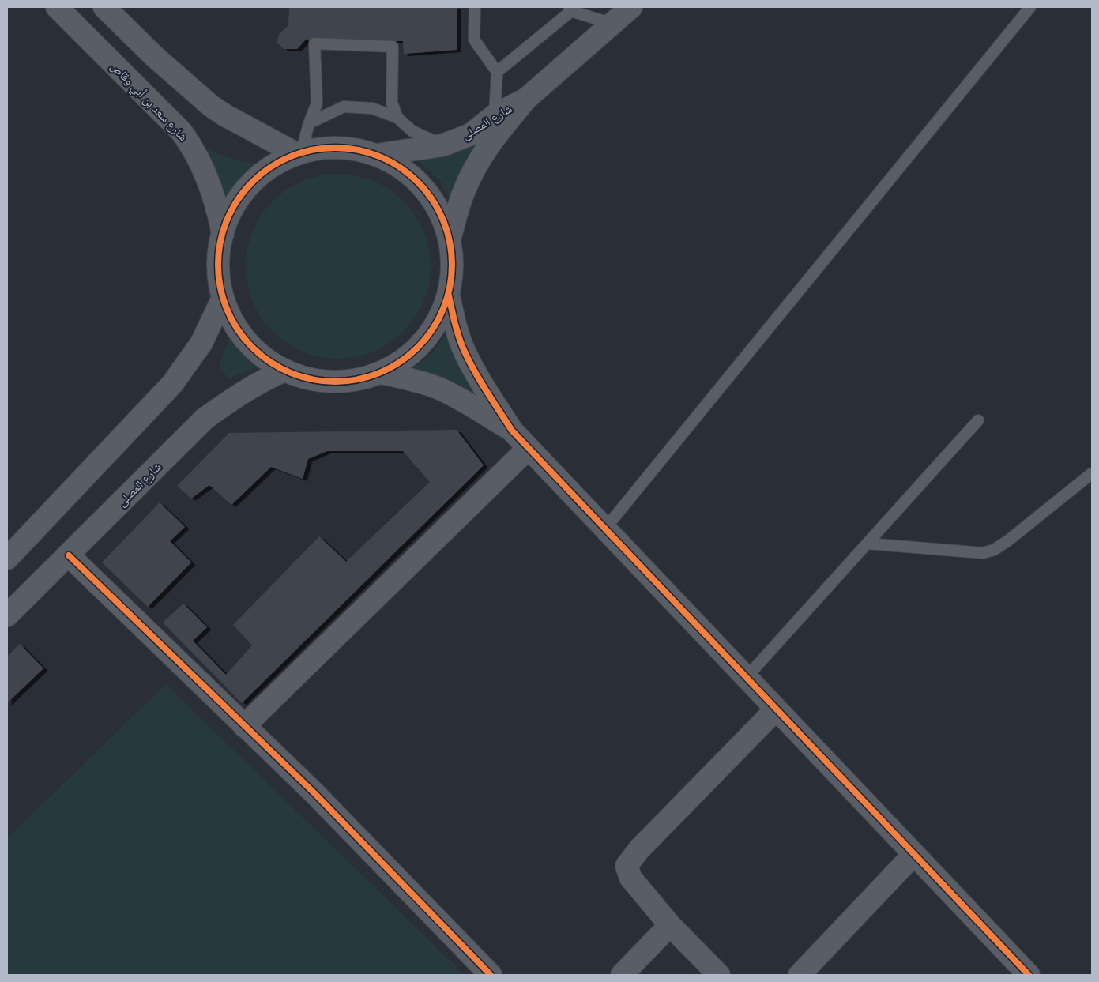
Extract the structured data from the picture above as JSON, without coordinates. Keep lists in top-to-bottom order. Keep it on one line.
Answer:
{"streets":{"street":["شارع سعد بن أبي وقاص","شارع المصلى"]}}
